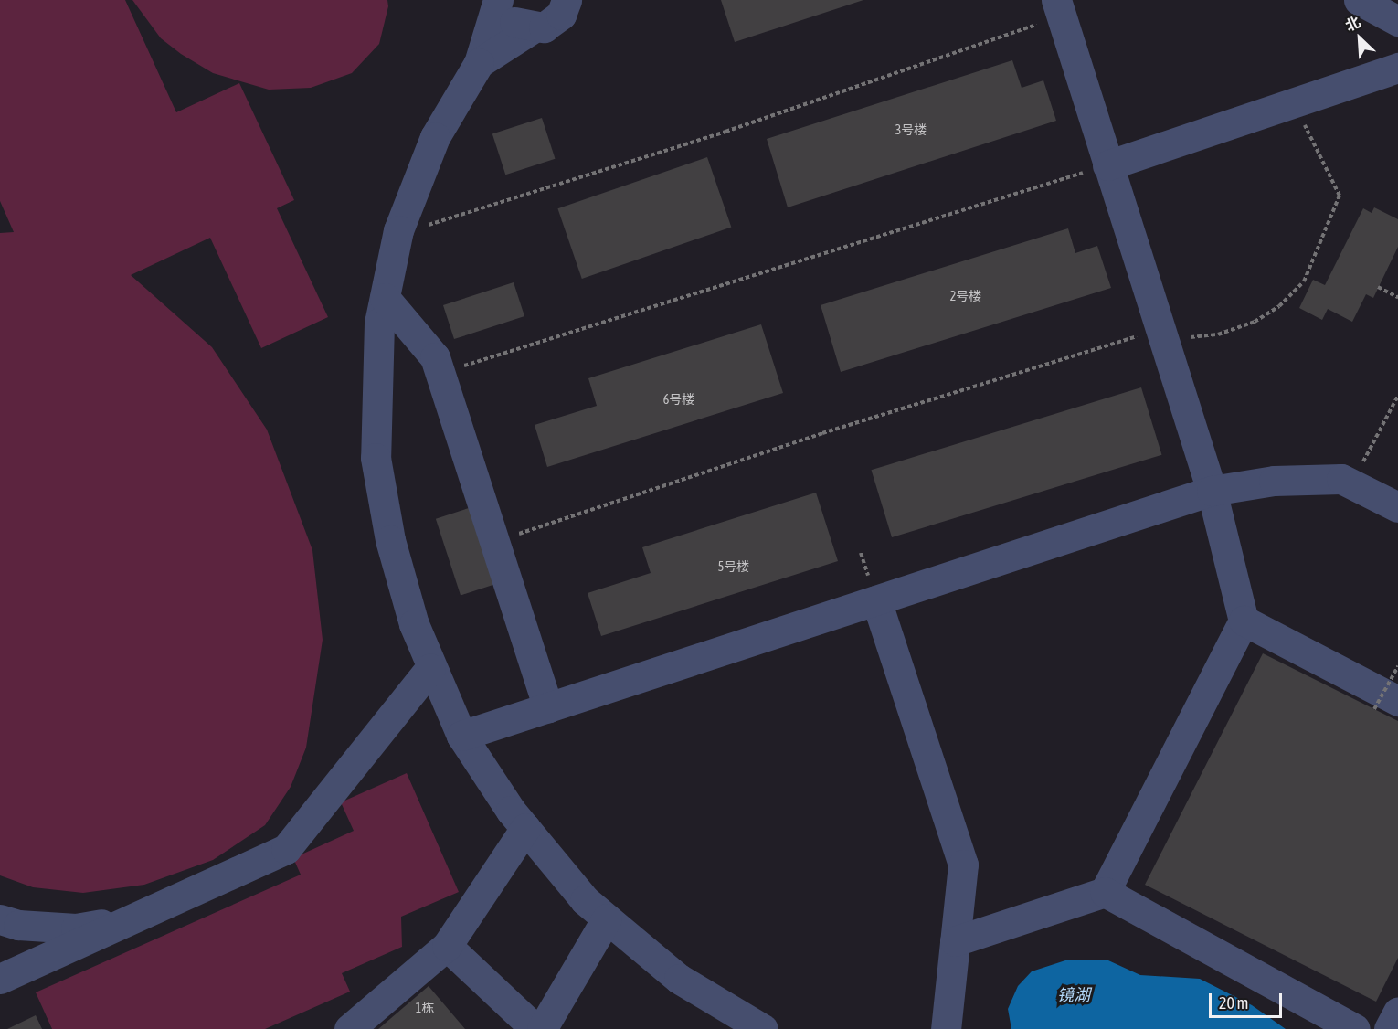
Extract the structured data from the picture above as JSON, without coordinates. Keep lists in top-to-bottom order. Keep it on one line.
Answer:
{"water":["镜湖"],"house_numbers":["3号楼","2号楼","6号楼","5号楼","1栋"],"scale_bar":"20 m","north":"top left"}
